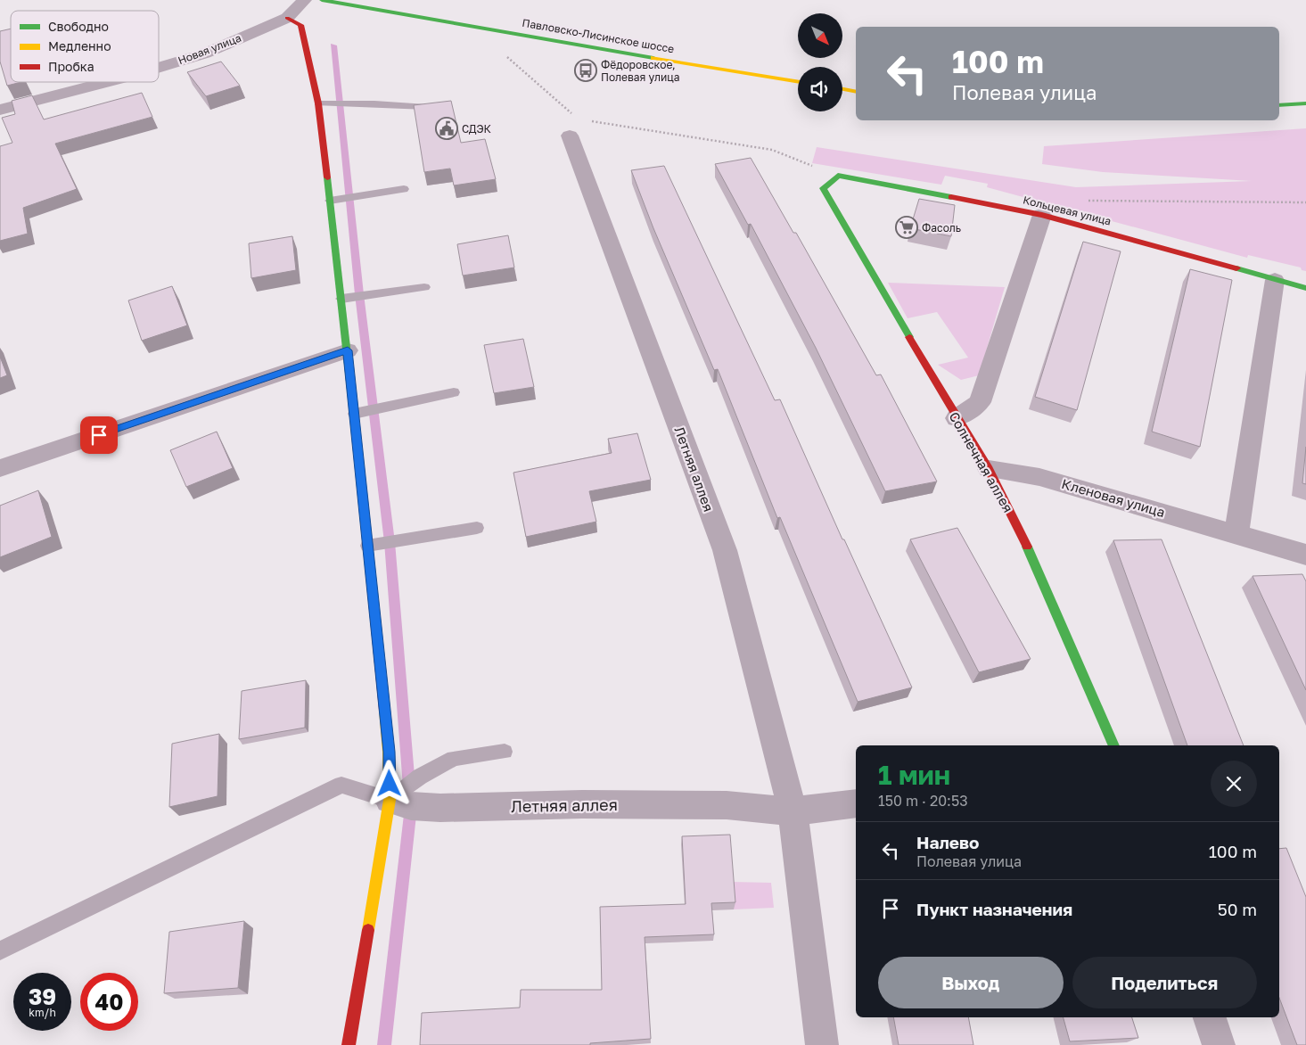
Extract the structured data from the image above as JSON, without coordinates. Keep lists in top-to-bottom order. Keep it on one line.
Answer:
{"streets":{"street":["Павловско-Лисинское шоссе","Новая улица","Кольцевая улица","Солнечная аллея","Летняя аллея","Кленовая улица"]},"crossings":[["Кольцевая улица","Солнечная аллея"],["Солнечная аллея","Кленовая улица"]],"places":{"bus stop":["Фёдоровское, Полевая улица"],"public building":["СДЭК"],"supermarket":["Фасоль"]},"legend":["Свободно","Медленно","Пробка"],"north":"bottom right","page":{"turn":["100 m","Полевая улица"],"heading":["1 мин","150 m · 20:53"],"list":[{"name":"Налево","note":"Полевая улица","value":"100 m"},{"name":"Пункт назначения","value":"50 m"}],"buttons":["Выход","Поделиться"],"speed":"39 km/h","limit":"40"}}
